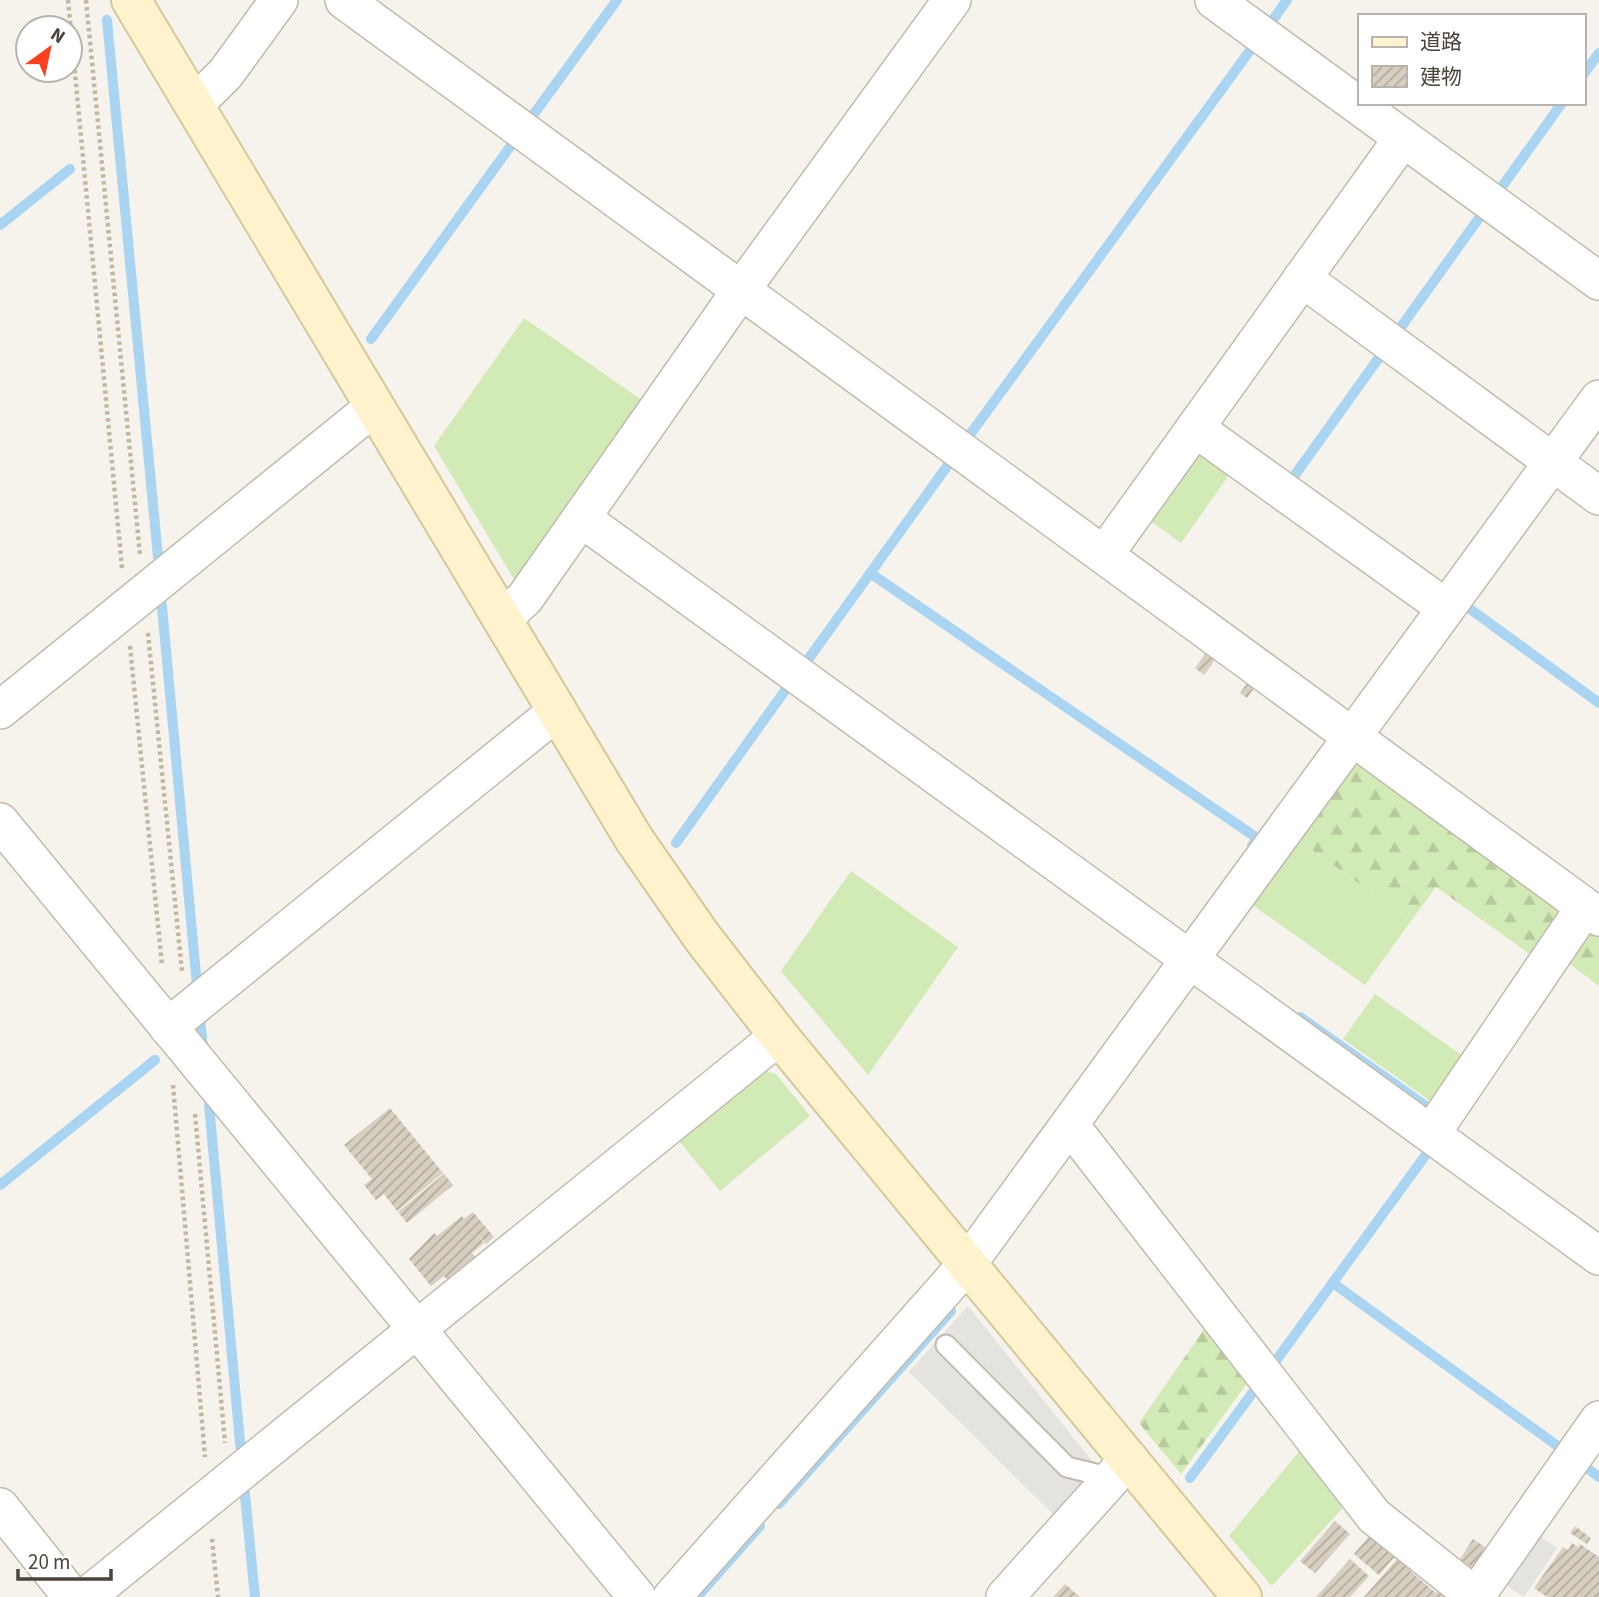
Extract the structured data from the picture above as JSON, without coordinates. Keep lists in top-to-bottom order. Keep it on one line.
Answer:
{"legend":["道路","建物"],"scale_bar":"20 m","north":"top right"}
